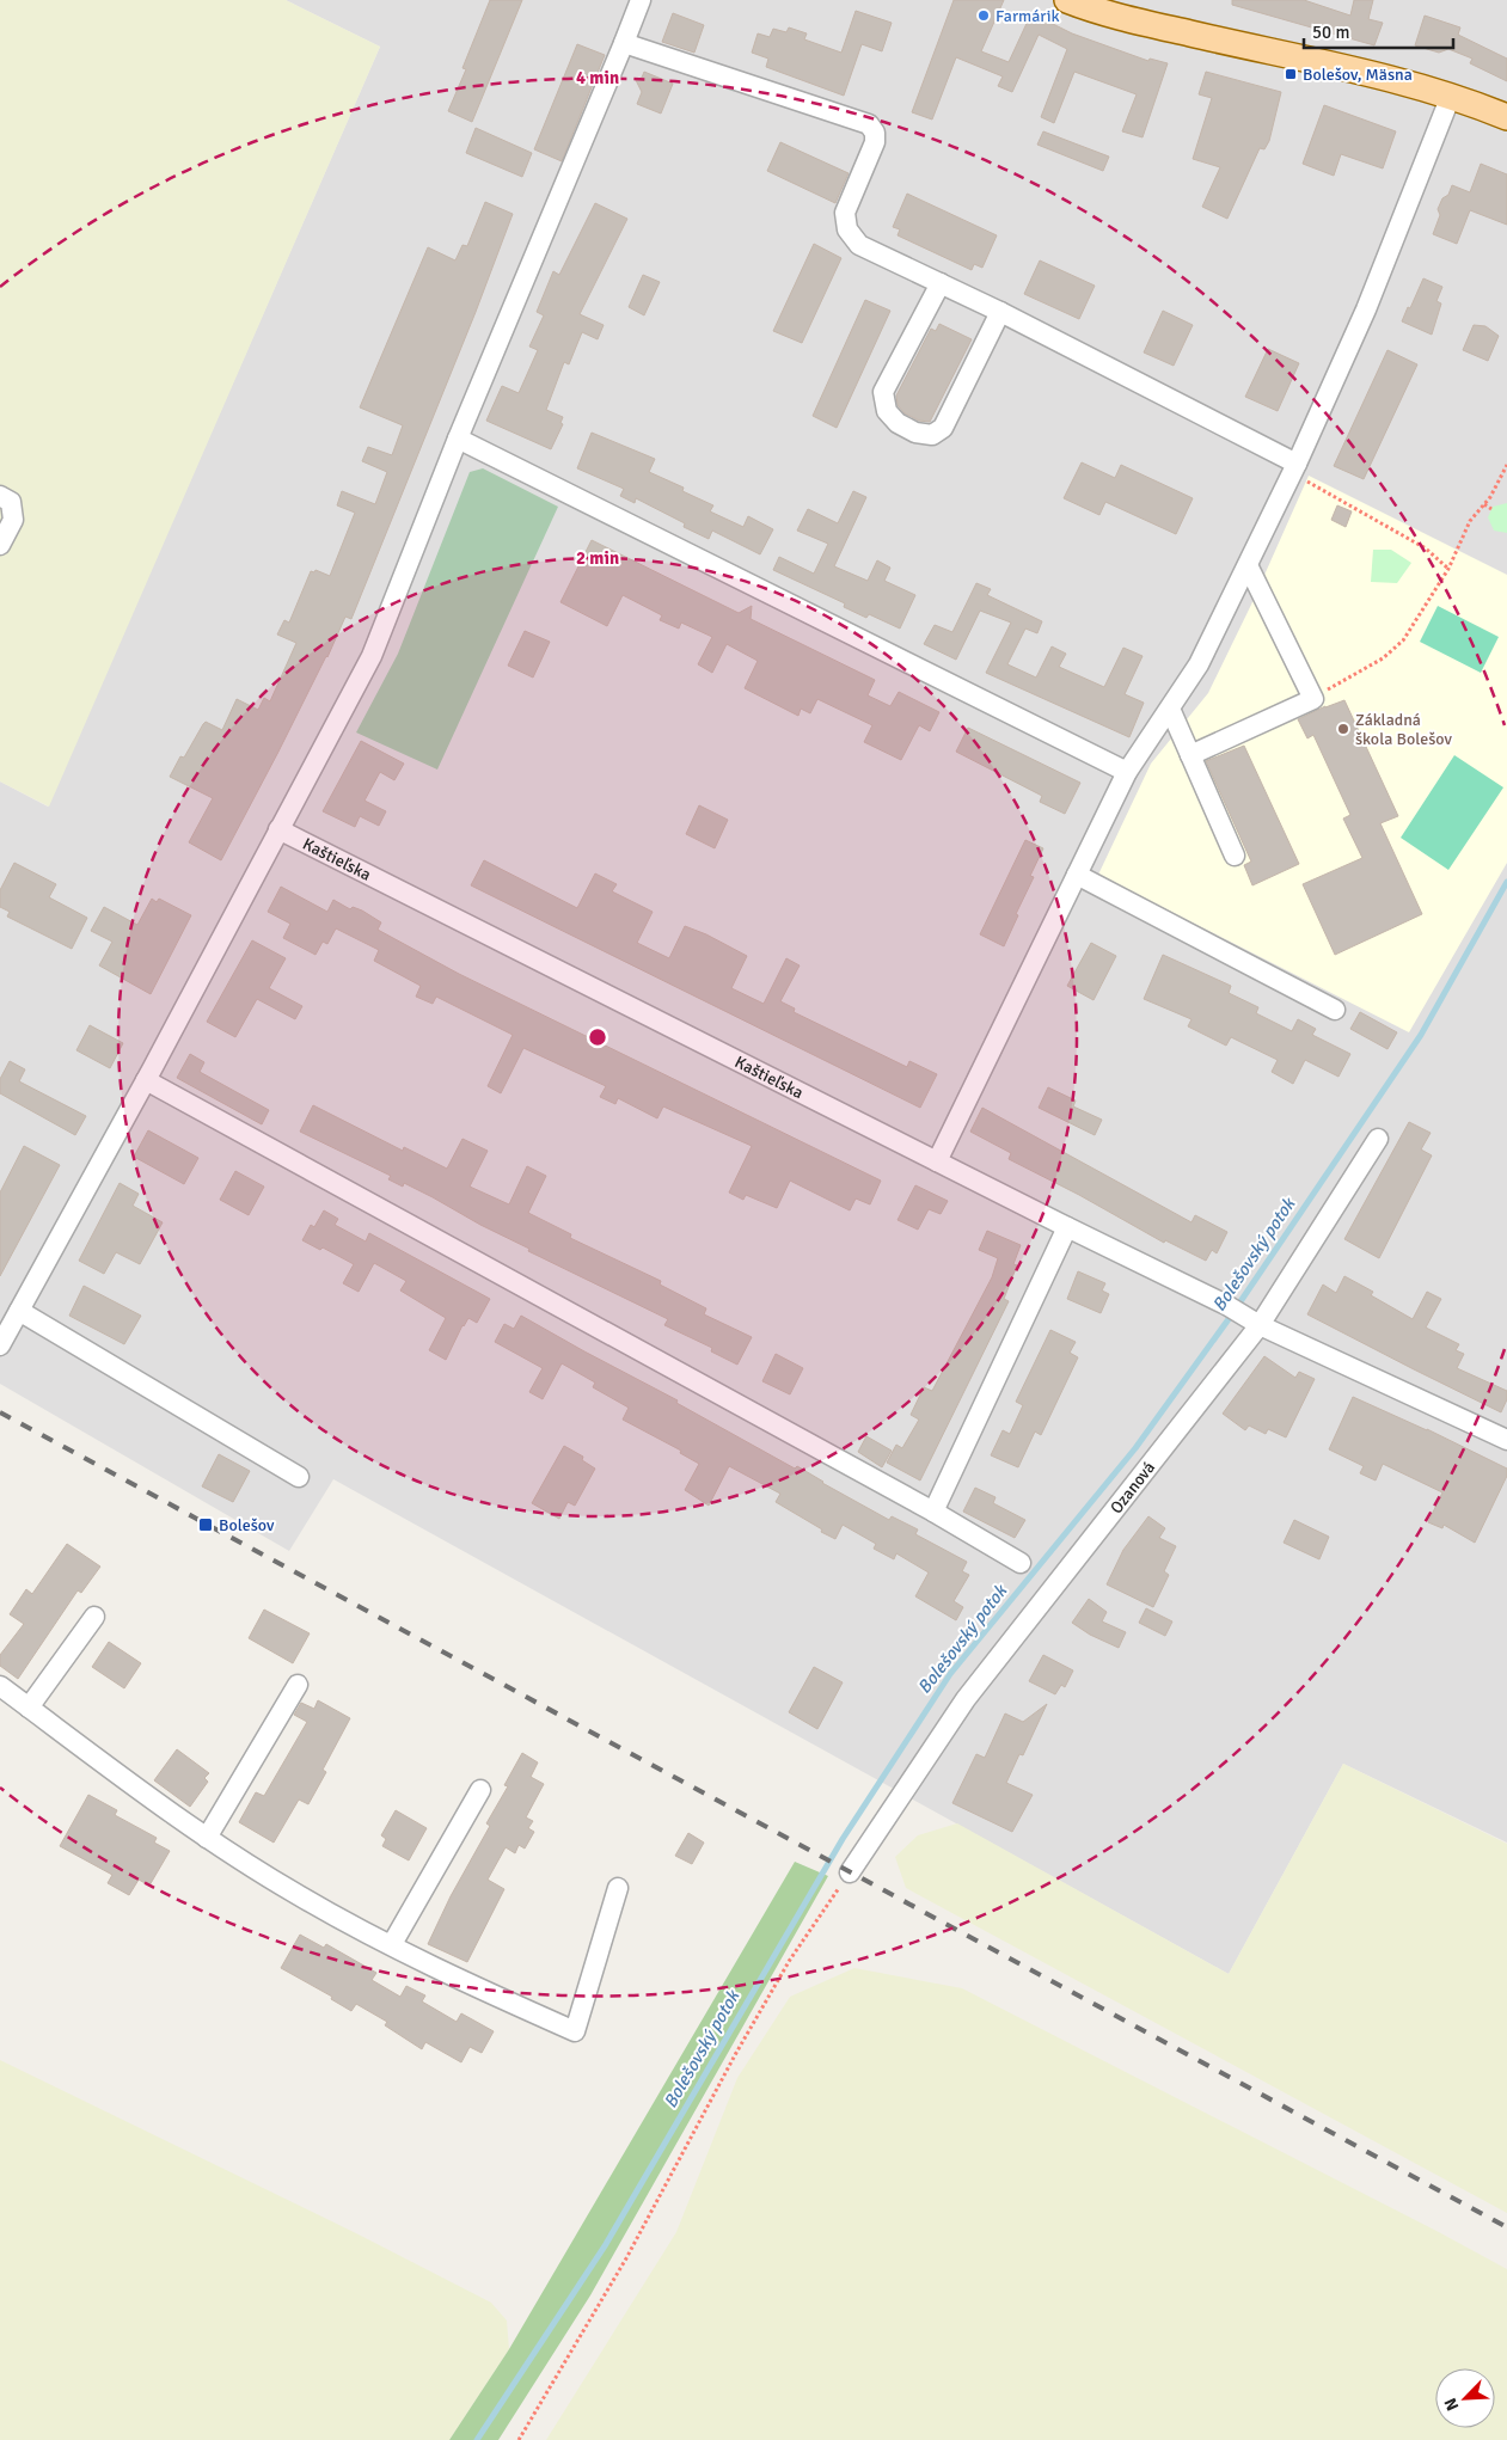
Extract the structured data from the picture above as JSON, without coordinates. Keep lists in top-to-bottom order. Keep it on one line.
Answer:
{"streets":{"street":["Kaštieľska","Ozanová"]},"crossings":[["Kaštieľska","Ozanová"]],"water":["Bolešovský potok"],"places":{"other":["Farmárik","Základná škola Bolešov"],"transit":["Bolešov, Mäsna","Bolešov"]},"scale_bar":"50 m","north":"bottom left","rings":["4 min","2 min"]}
